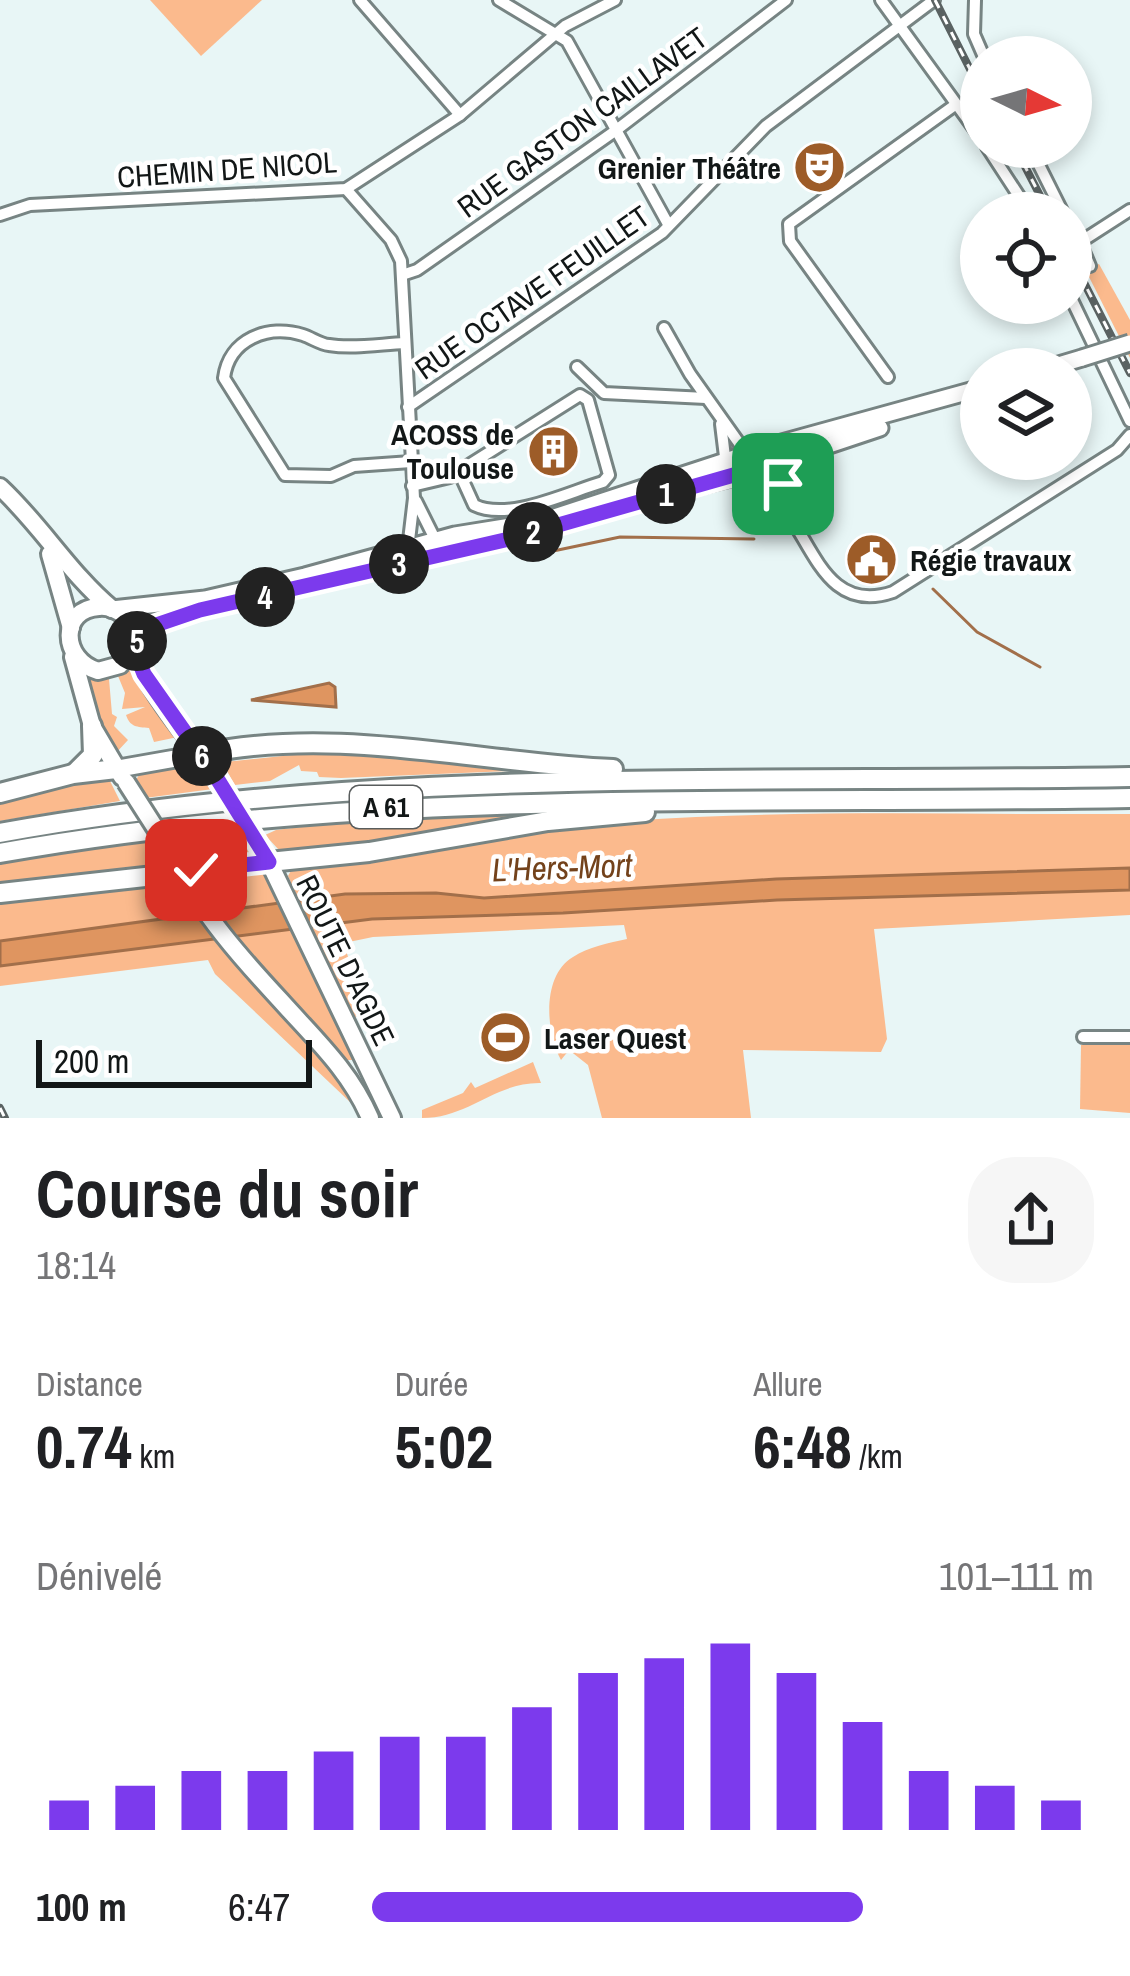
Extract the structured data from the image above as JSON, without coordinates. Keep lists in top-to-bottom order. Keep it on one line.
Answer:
{"streets":{"highway":["A 61"],"main road":["ROUTE D'AGDE"],"street":["RUE GASTON CAILLAVET","CHEMIN DE NICOL","RUE OCTAVE FEUILLET"]},"water":["L'Hers-Mort"],"places":{"theatre":["Grenier Théâtre"],"building":["ACOSS de Toulouse"],"public building":["Régie travaux"],"sports":["Laser Quest"]},"scale_bar":"200 m","north":"right","page":{"pins":["1","2","3","4","5","6"],"scale":"200 m","heading":["Course du soir","18:14"],"stats":[["Distance","0.74 km"],["Durée","5:02"],["Allure","6:48 /km"]],"chart":["Dénivelé","101–111 m"],"list":[{"name":"100 m","note":"6:47"}]}}
